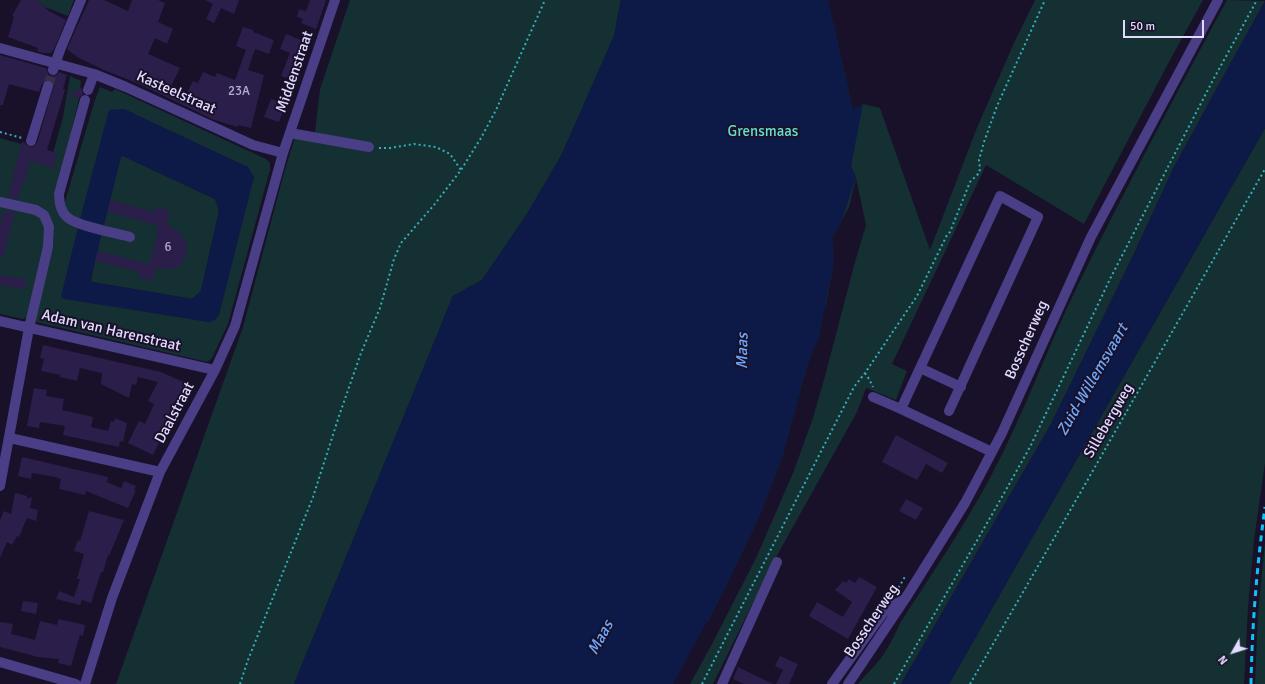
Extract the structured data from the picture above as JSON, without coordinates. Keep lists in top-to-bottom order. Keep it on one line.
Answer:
{"streets":{"street":["Middenstraat","Kasteelstraat","Adam van Harenstraat","Bosscherweg","Daalstraat"],"path":["Sillebergweg"]},"crossings":[["Middenstraat","Kasteelstraat"],["Middenstraat","Daalstraat"],["Kasteelstraat","Daalstraat"],["Adam van Harenstraat","Daalstraat"]],"water":["Maas","Zuid-Willemsvaart"],"parks":["Grensmaas"],"house_numbers":["23A","6"],"scale_bar":"50 m","north":"bottom left"}
